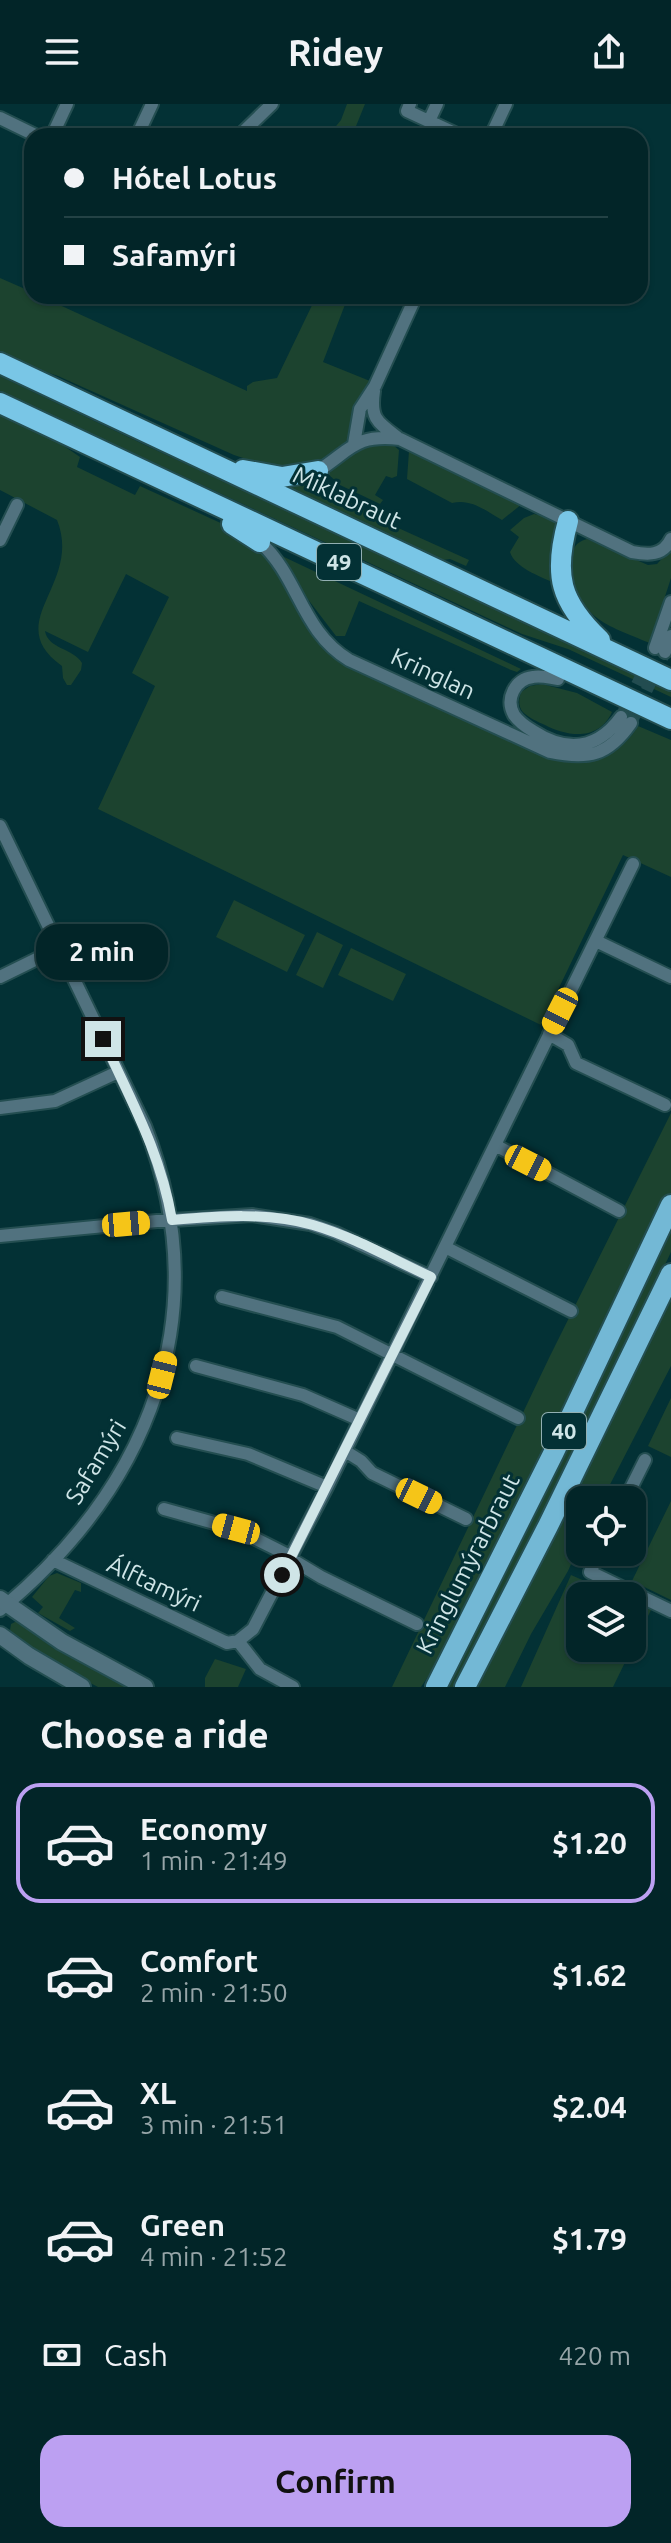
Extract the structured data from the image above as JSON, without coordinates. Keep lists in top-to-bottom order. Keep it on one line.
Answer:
{"streets":{"highway":["Miklabraut","49"],"main road":["40","Kringlumýrarbraut"],"street":["Kringlan","Safamýri","Álftamýri"]},"crossings":[["Safamýri","Álftamýri"]],"page":{"header":"Ridey","banner":["Hótel Lotus","Safamýri"],"bubble":"2 min","heading":"Choose a ride","list":[{"name":"Economy","note":"1 min · 21:49","value":"$1.20"},{"name":"Comfort","note":"2 min · 21:50","value":"$1.62"},{"name":"XL","note":"3 min · 21:51","value":"$2.04"},{"name":"Green","note":"4 min · 21:52","value":"$1.79"}],"pay":["Cash","420 m"],"buttons":"Confirm"}}
